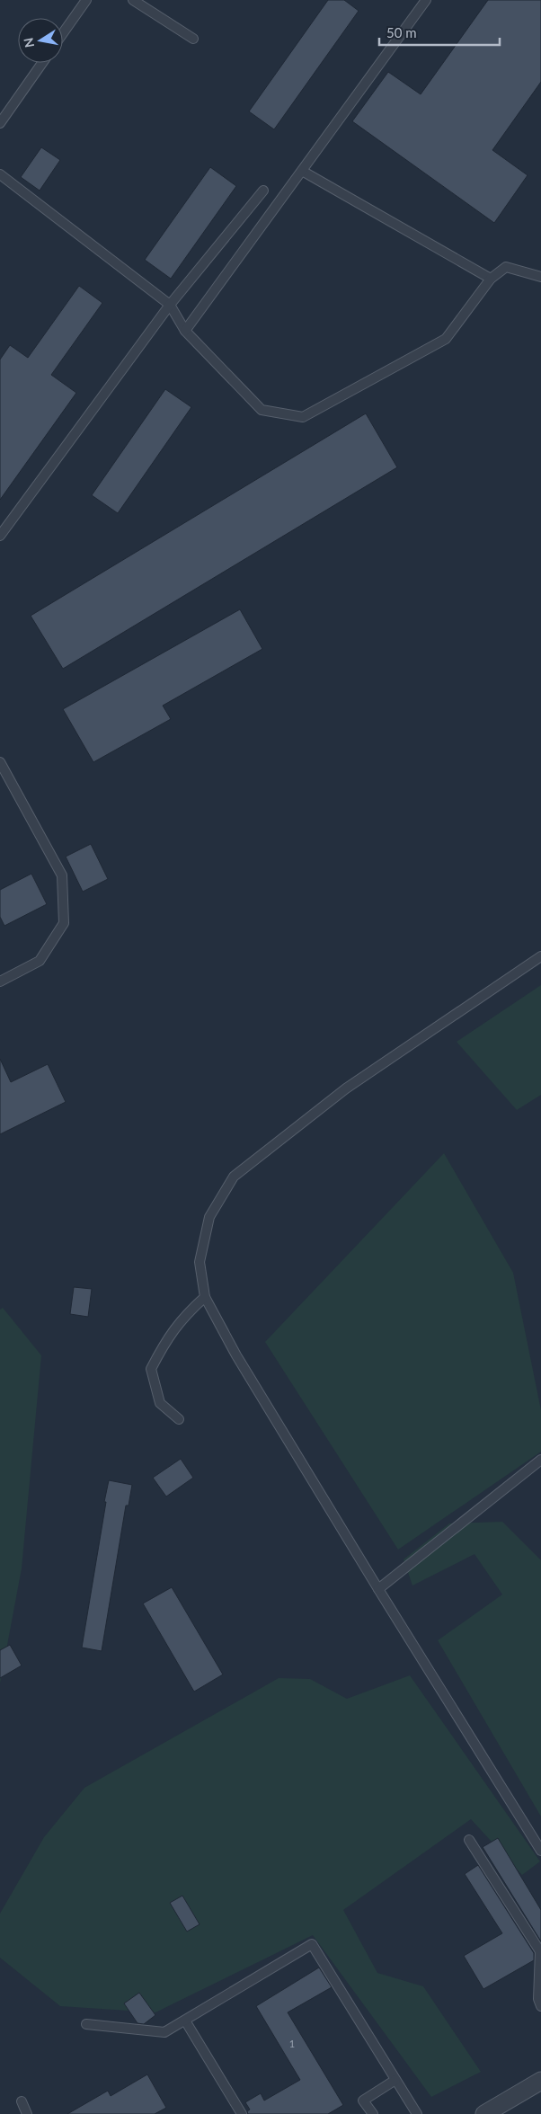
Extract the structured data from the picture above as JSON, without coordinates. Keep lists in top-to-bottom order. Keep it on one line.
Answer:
{"house_numbers":["1"],"scale_bar":"50 m","north":"left"}
